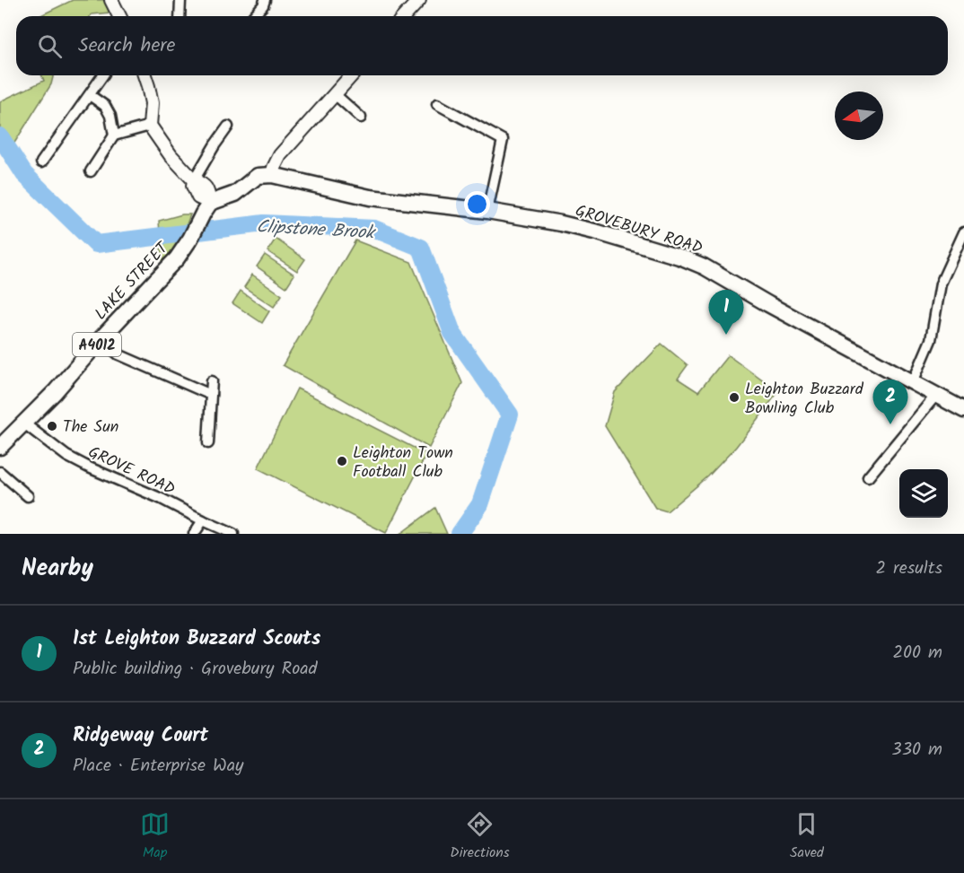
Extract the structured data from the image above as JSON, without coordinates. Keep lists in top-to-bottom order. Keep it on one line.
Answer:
{"streets":{"main road":["GROVEBURY ROAD","LAKE STREET","A4012"],"street":["GROVE ROAD"]},"crossings":[["LAKE STREET","GROVE ROAD"]],"water":["Clipstone Brook"],"places":["Leighton Buzzard Bowling Club","The Sun","Leighton Town Football Club"],"north":"left","page":{"search":"Search here","pins":["1","2"],"heading":["Nearby","2 results"],"list":[{"mark":"1","name":"1st Leighton Buzzard Scouts","note":"Public building · Grovebury Road","value":"200 m"},{"mark":"2","name":"Ridgeway Court","note":"Place · Enterprise Way","value":"330 m"}],"nav":["Map","Directions","Saved"]}}
